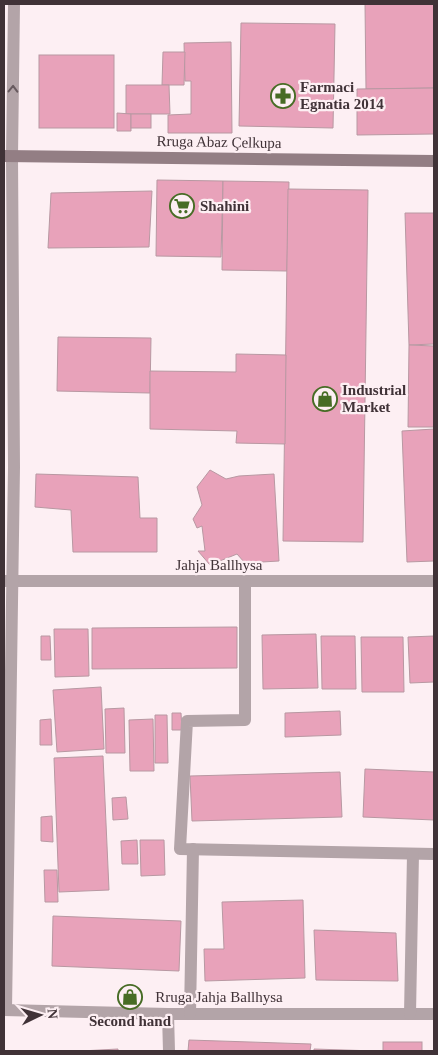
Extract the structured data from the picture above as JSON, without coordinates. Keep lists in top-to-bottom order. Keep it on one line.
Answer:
{"streets":{"street":["Rruga Abaz Çelkupa","Jahja Ballhysa","Rruga Jahja Ballhysa"]},"places":{"pharmacy":["Farmaci Egnatia 2014"],"supermarket":["Shahini"],"shop":["Industrial Market","Second hand"]},"north":"right"}
